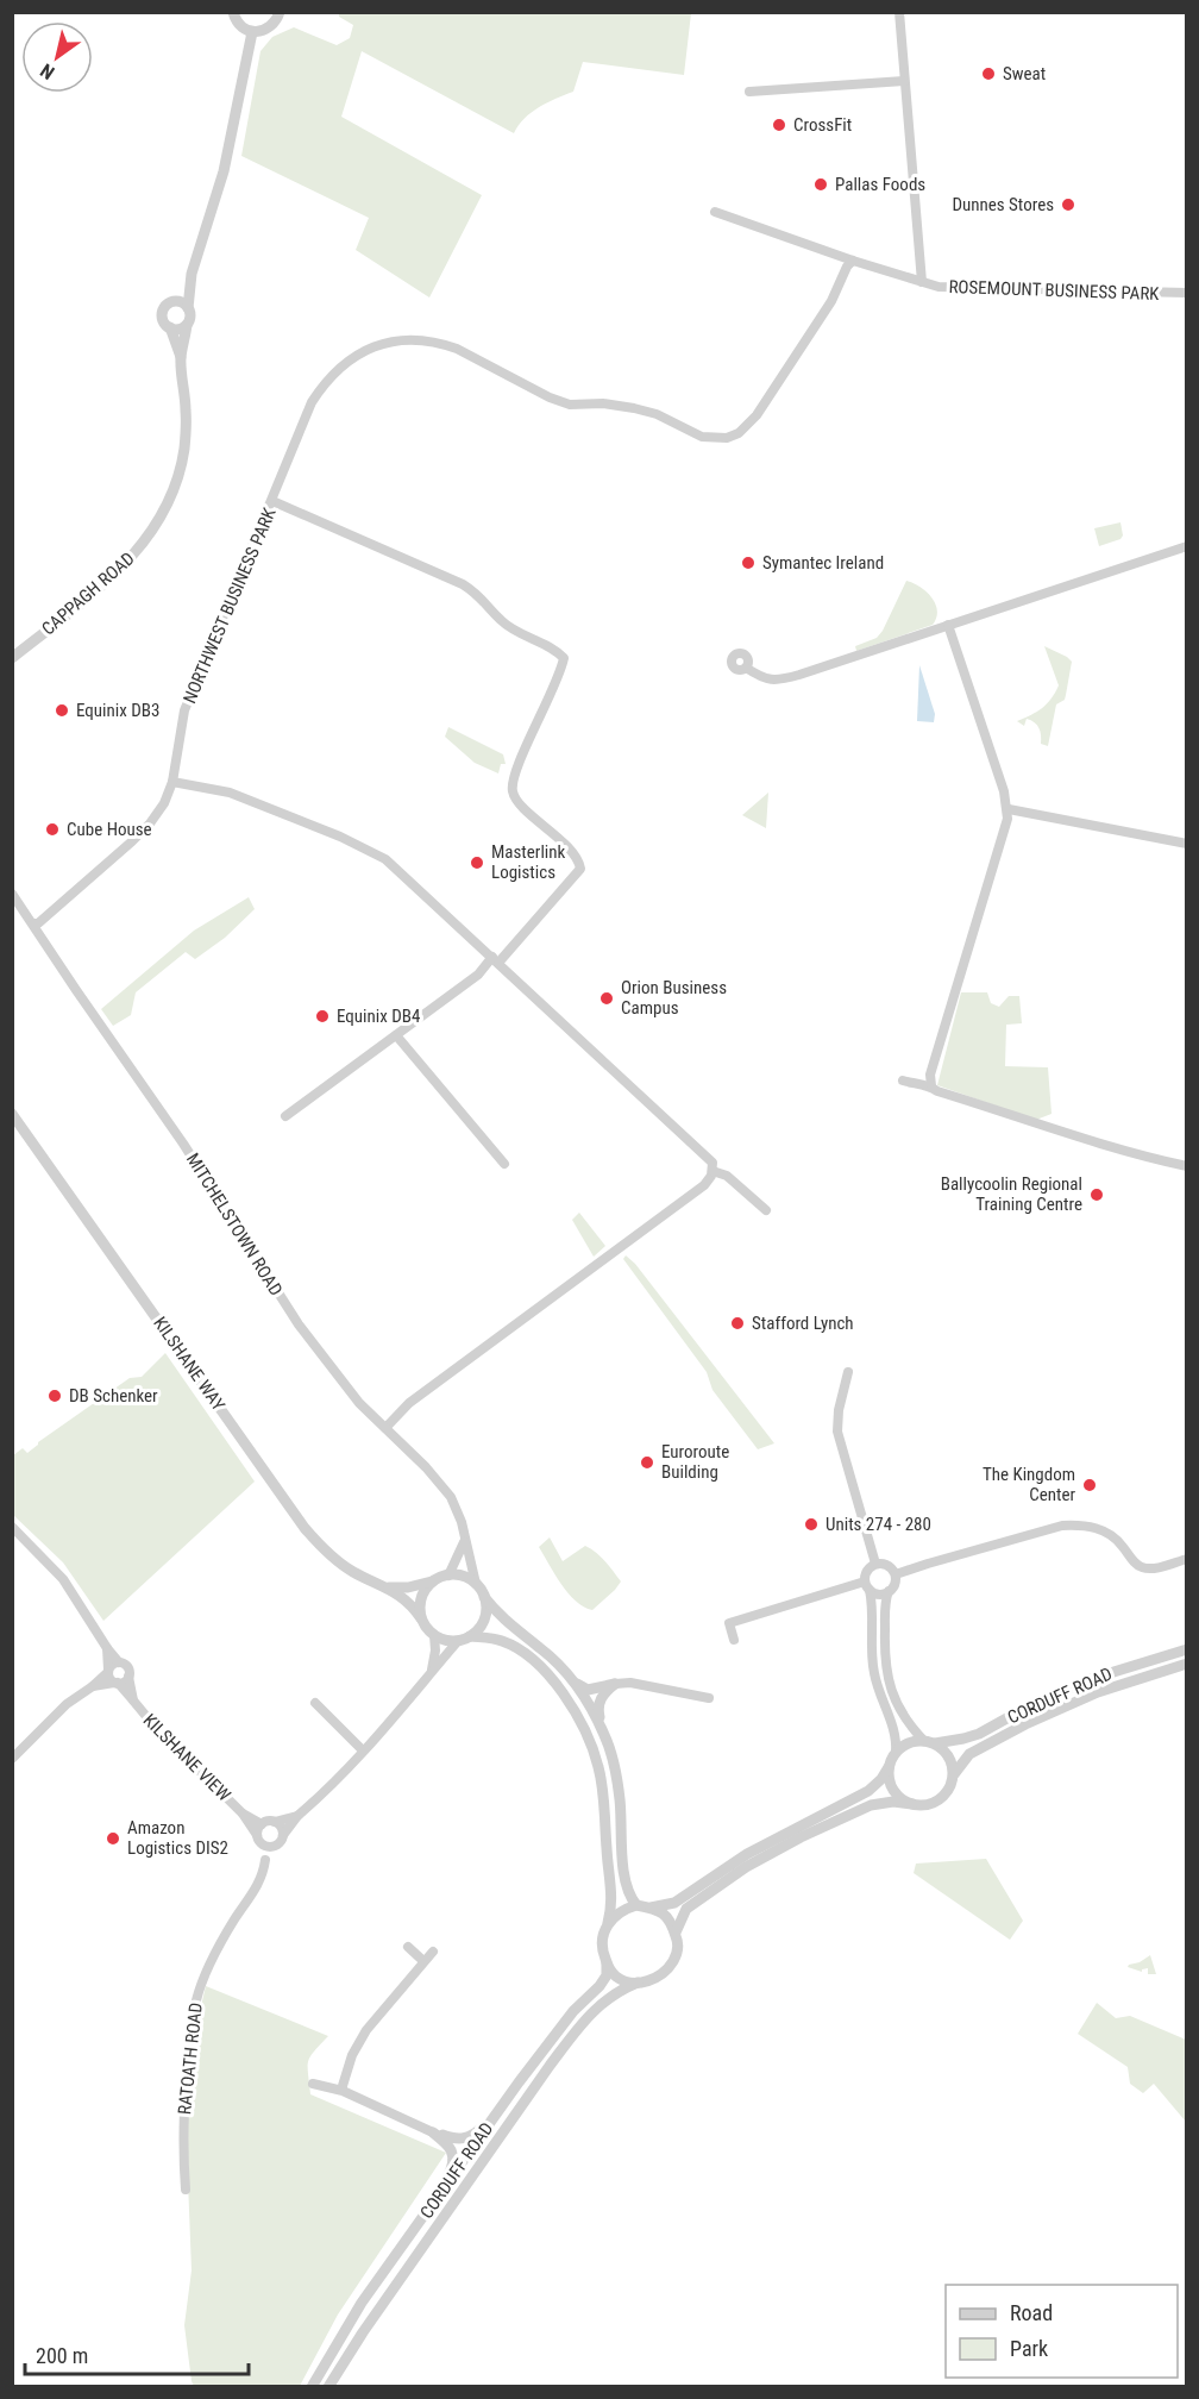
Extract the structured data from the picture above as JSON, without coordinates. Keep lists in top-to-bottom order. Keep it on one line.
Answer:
{"streets":{"street":["ROSEMOUNT BUSINESS PARK","CAPPAGH ROAD","NORTHWEST BUSINESS PARK","MITCHELSTOWN ROAD","KILSHANE WAY","CORDUFF ROAD","KILSHANE VIEW","RATOATH ROAD"]},"crossings":[["NORTHWEST BUSINESS PARK","MITCHELSTOWN ROAD"],["MITCHELSTOWN ROAD","KILSHANE WAY"],["KILSHANE VIEW","RATOATH ROAD"]],"places":["Sweat","CrossFit","Pallas Foods","Dunnes Stores","Symantec Ireland","Equinix DB3","Cube House","Masterlink Logistics","Orion Business Campus","Equinix DB4","Ballycoolin Regional Training Centre","Stafford Lynch","DB Schenker","Euroroute Building","The Kingdom Center","Units 274 - 280","Amazon Logistics DIS2"],"legend":["Road","Park"],"scale_bar":"200 m","north":"bottom left"}
